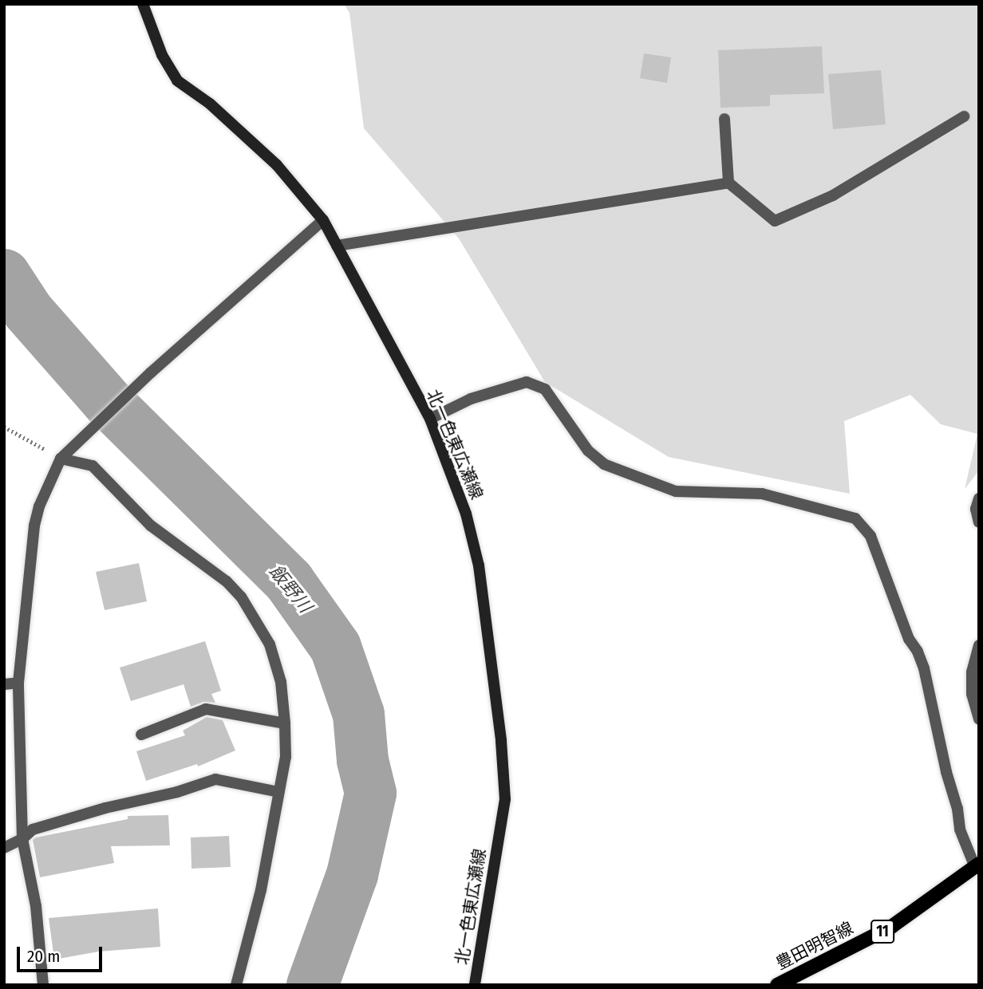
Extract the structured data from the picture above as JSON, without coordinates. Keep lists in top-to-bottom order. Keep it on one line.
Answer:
{"streets":{"main road":["北一色東広瀬線","11","豊田明智線"]},"water":["飯野川"],"scale_bar":"20 m"}
